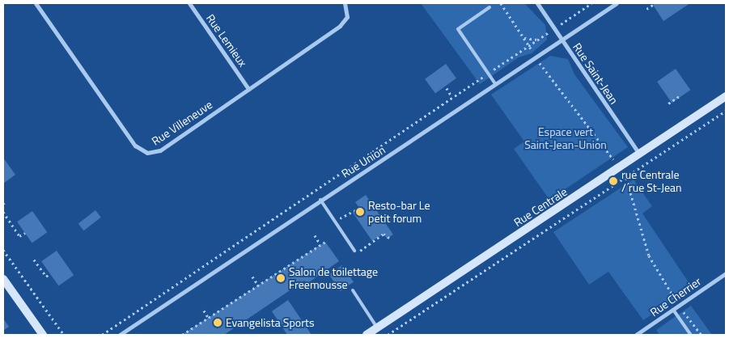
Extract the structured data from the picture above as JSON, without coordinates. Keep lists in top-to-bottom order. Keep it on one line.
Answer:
{"streets":{"street":["Rue Lemieux","Rue Saint-Jean","Rue Villeneuve","Rue Union","Rue Centrale","Rue Cherrier"]},"crossings":[["Rue Lemieux","Rue Villeneuve"],["Rue Saint-Jean","Rue Union"],["Rue Saint-Jean","Rue Centrale"]],"parks":["Espace vert Saint-Jean-Union"],"places":["rue Centrale / rue St-Jean","Resto-bar Le petit forum","Salon de toilettage Freemousse","Evangelista Sports"]}
